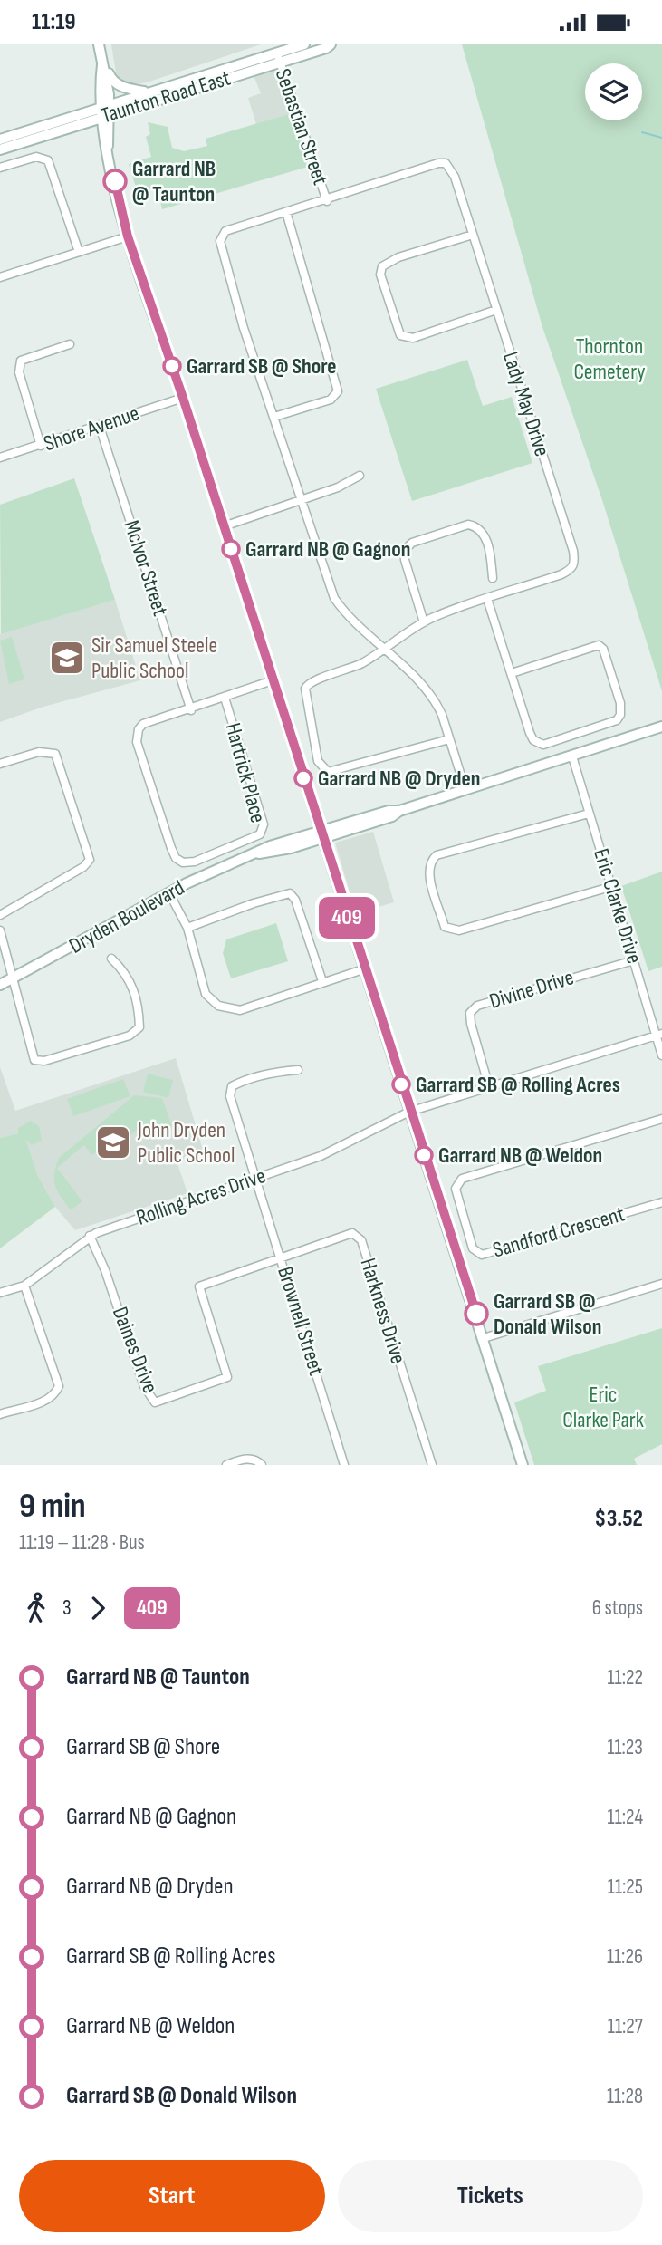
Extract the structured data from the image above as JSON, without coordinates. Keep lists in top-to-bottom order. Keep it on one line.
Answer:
{"streets":{"street":["Taunton Road East","Sebastian Street","Lady May Drive","Shore Avenue","McIvor Street","Hartrick Place","Eric Clarke Drive","Dryden Boulevard","Divine Drive","Rolling Acres Drive","Sandford Crescent","Harkness Drive","Brownell Street","Daines Drive"]},"crossings":[["Taunton Road East","Sebastian Street"],["Sebastian Street","Lady May Drive"],["Shore Avenue","McIvor Street"],["McIvor Street","Hartrick Place"],["Eric Clarke Drive","Dryden Boulevard"],["Eric Clarke Drive","Divine Drive"],["Eric Clarke Drive","Rolling Acres Drive"],["Divine Drive","Rolling Acres Drive"],["Rolling Acres Drive","Brownell Street"],["Rolling Acres Drive","Daines Drive"],["Harkness Drive","Brownell Street"],["Harkness Drive","Daines Drive"],["Brownell Street","Daines Drive"]],"parks":["Thornton Cemetery","Eric Clarke Park"],"places":{"other":["Garrard NB @ Taunton","Garrard SB @ Shore","Garrard NB @ Gagnon","Garrard NB @ Dryden","Garrard SB @ Rolling Acres","Garrard NB @ Weldon","Garrard SB @ Donald Wilson"],"school or university":["Sir Samuel Steele Public School","John Dryden Public School"]},"lines":["bus line 409"],"page":{"status":"11:19","on_map":"409","heading":["9 min","11:19 – 11:28 · Bus","$3.52"],"legs":["3","409","6 stops"],"list":[{"name":"Garrard NB @ Taunton","value":"11:22"},{"name":"Garrard SB @ Shore","value":"11:23"},{"name":"Garrard NB @ Gagnon","value":"11:24"},{"name":"Garrard NB @ Dryden","value":"11:25"},{"name":"Garrard SB @ Rolling Acres","value":"11:26"},{"name":"Garrard NB @ Weldon","value":"11:27"},{"name":"Garrard SB @ Donald Wilson","value":"11:28"}],"buttons":["Start","Tickets"]}}
